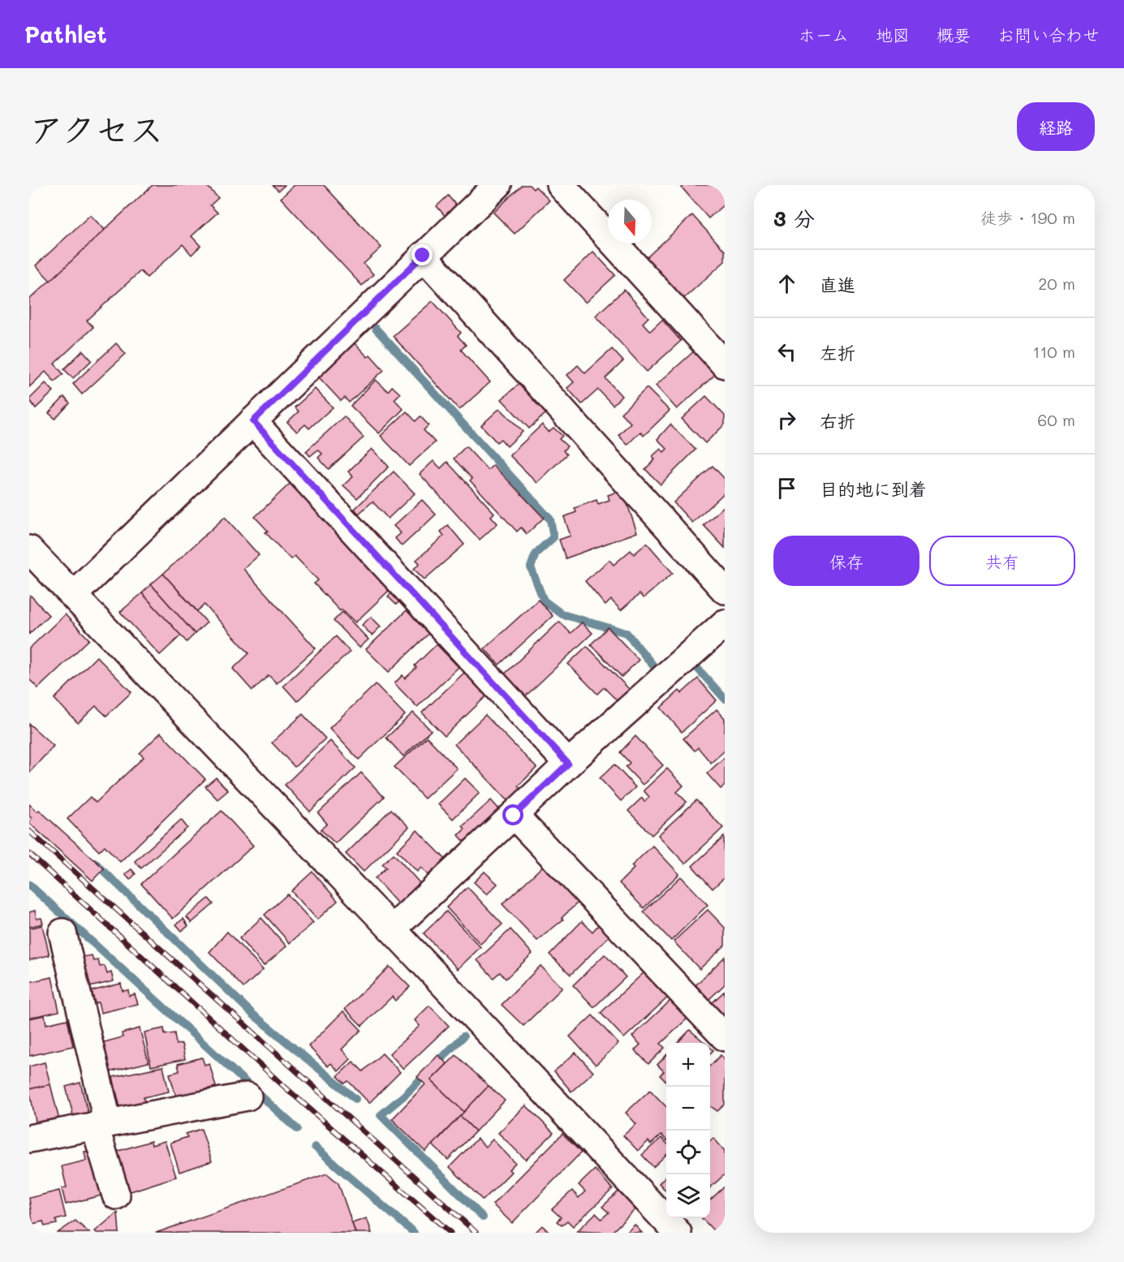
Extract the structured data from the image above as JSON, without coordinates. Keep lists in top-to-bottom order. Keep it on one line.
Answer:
{"north":"bottom","page":{"header":"Pathlet","nav":["ホーム","地図","概要","お問い合わせ"],"title":"アクセス","buttons":["経路",["保存","共有"]],"heading":["3 分","徒歩 · 190 m"],"list":[["直進","20 m"],["左折","110 m"],["右折","60 m"],"目的地に到着"],"map_buttons":["+","−"]}}
